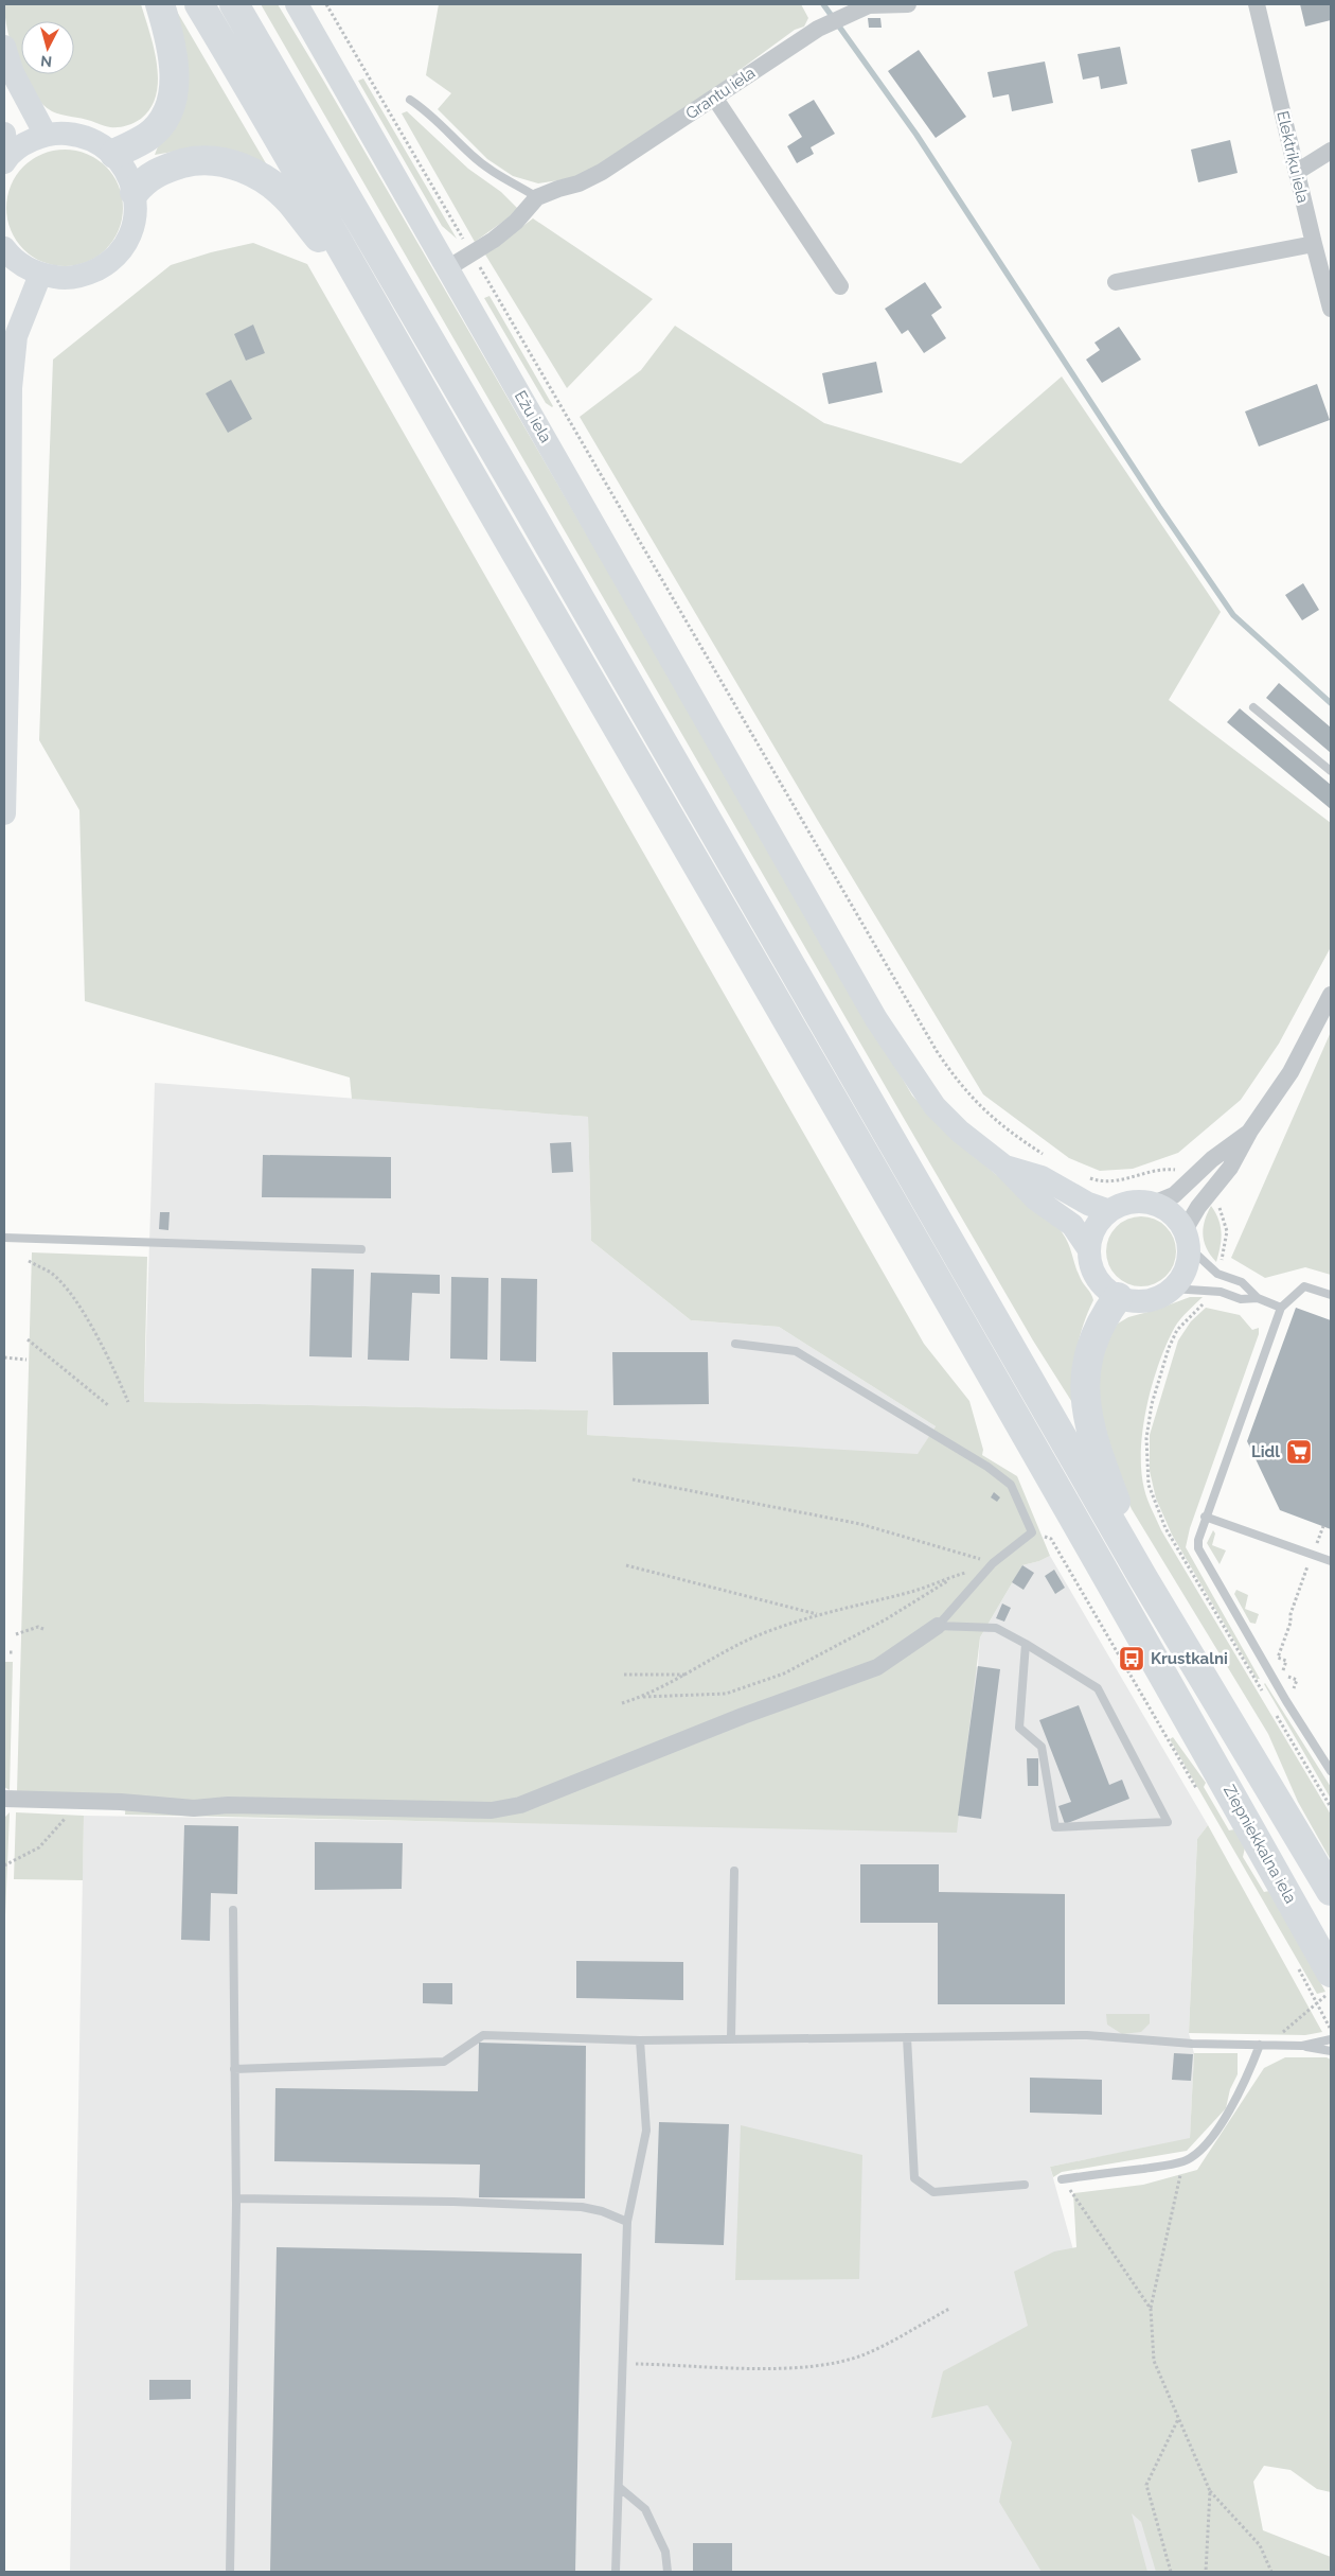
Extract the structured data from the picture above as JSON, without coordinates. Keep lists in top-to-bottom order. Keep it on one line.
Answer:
{"streets":{"highway":["Ziepniekkalna iela"],"main road":["Ežu iela"],"street":["Grantu iela","Elektriķu iela"]},"places":{"supermarket":["Lidl"],"bus stop":["Krustkalni"]},"north":"bottom"}
